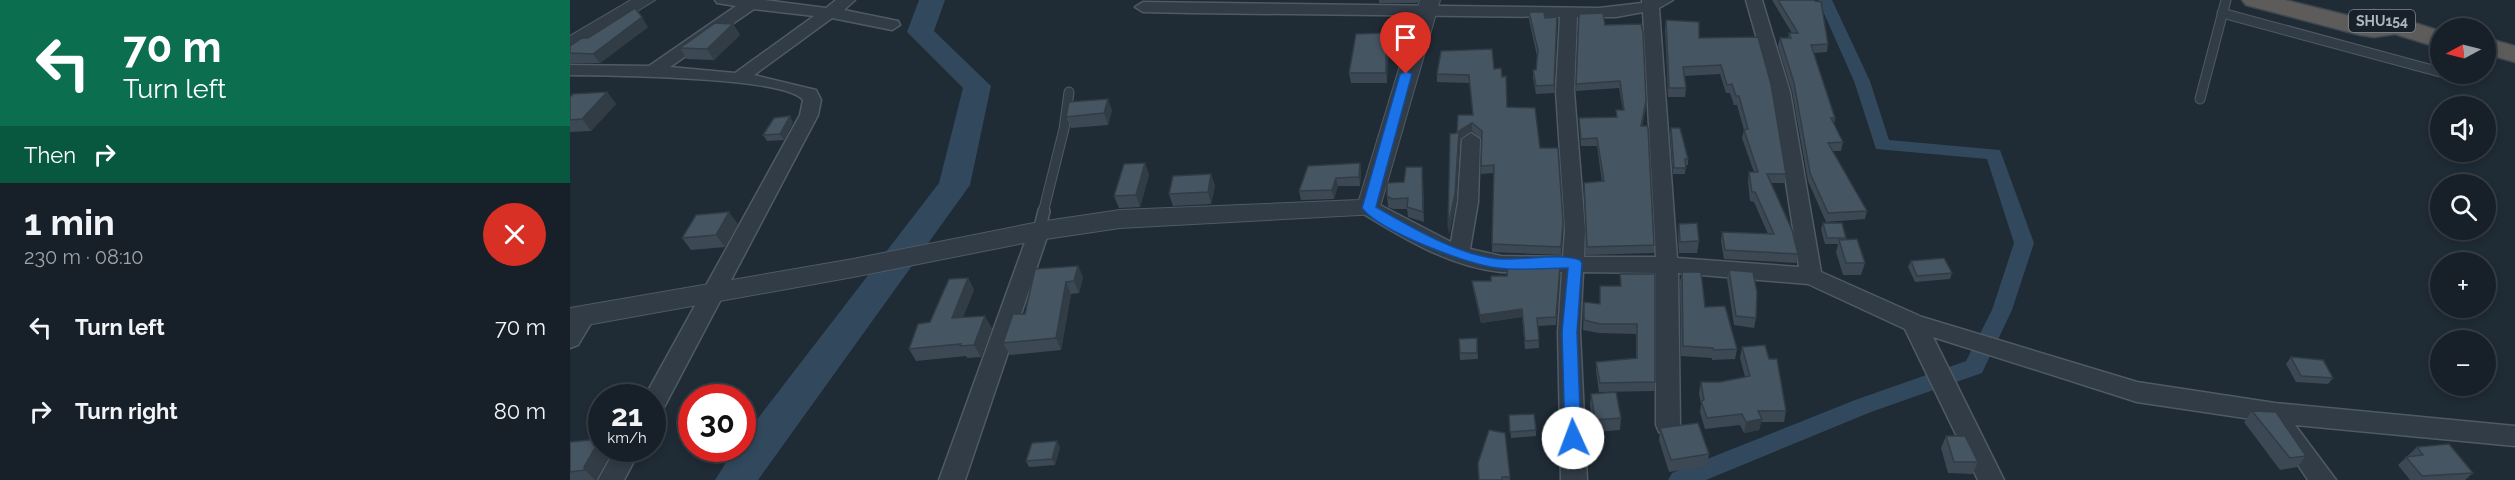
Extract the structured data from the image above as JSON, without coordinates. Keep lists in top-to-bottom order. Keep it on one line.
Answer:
{"streets":{"highway":["SHU154"]},"north":"left","page":{"turn":["70 m","Turn left"],"map_buttons":["+","−"],"then":"Then","heading":["1 min","230 m · 08:10"],"list":[{"name":"Turn left","value":"70 m"},{"name":"Turn right","value":"80 m"}],"speed":"21 km/h","limit":"30"}}
